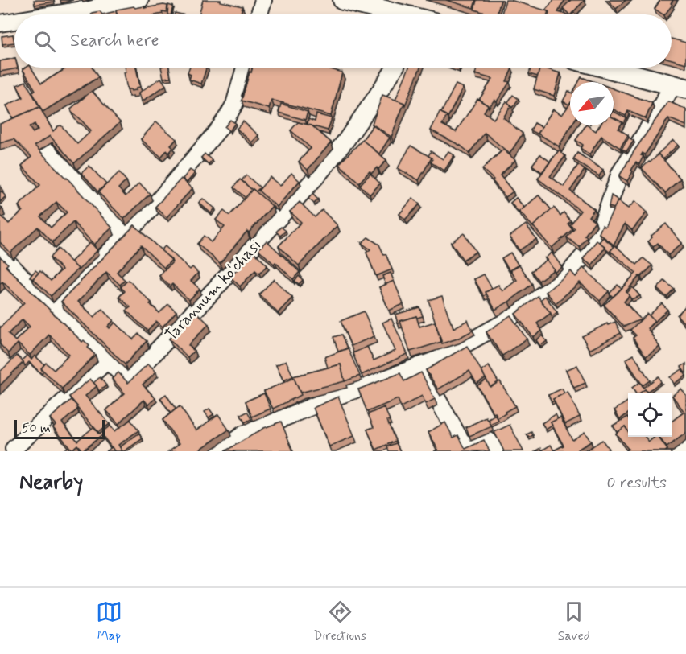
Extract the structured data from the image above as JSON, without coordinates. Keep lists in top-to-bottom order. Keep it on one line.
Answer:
{"streets":{"street":["Tarannum koʻchasi"]},"scale_bar":"50 m","north":"bottom left","page":{"search":"Search here","scale":"50 m","heading":["Nearby","0 results"],"nav":["Map","Directions","Saved"]}}
